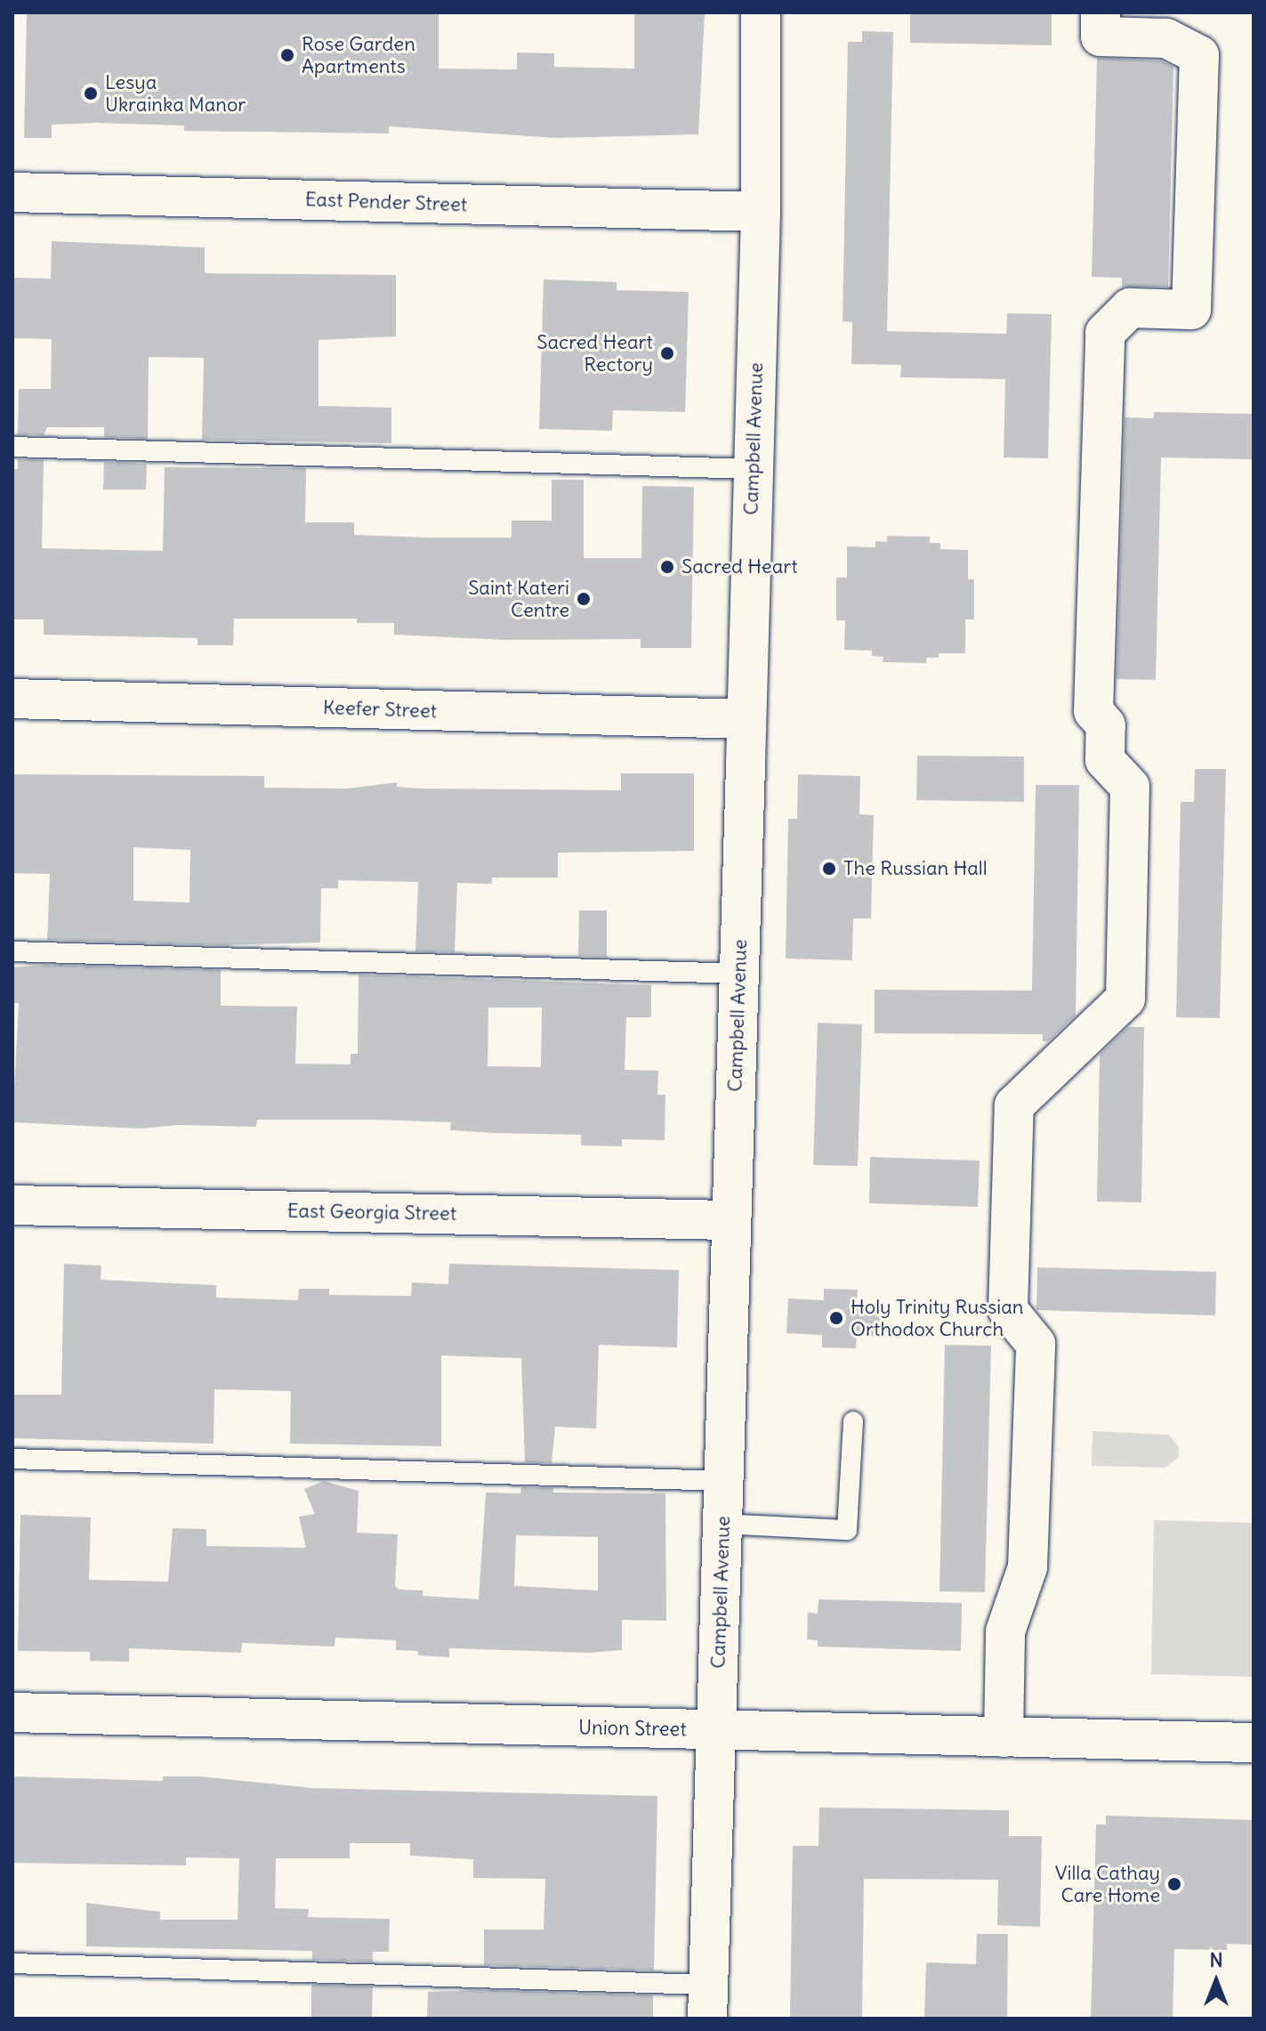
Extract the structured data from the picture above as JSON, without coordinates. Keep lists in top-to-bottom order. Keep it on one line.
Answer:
{"streets":{"street":["East Pender Street","Campbell Avenue","Keefer Street","East Georgia Street","Union Street"]},"crossings":[["East Pender Street","Campbell Avenue"],["Campbell Avenue","Keefer Street"],["Campbell Avenue","East Georgia Street"],["Campbell Avenue","Union Street"]],"places":["Rose Garden Apartments","Lesya Ukrainka Manor","Sacred Heart Rectory","Sacred Heart","Saint Kateri Centre","The Russian Hall","Holy Trinity Russian Orthodox Church","Villa Cathay Care Home"],"north":"top"}
